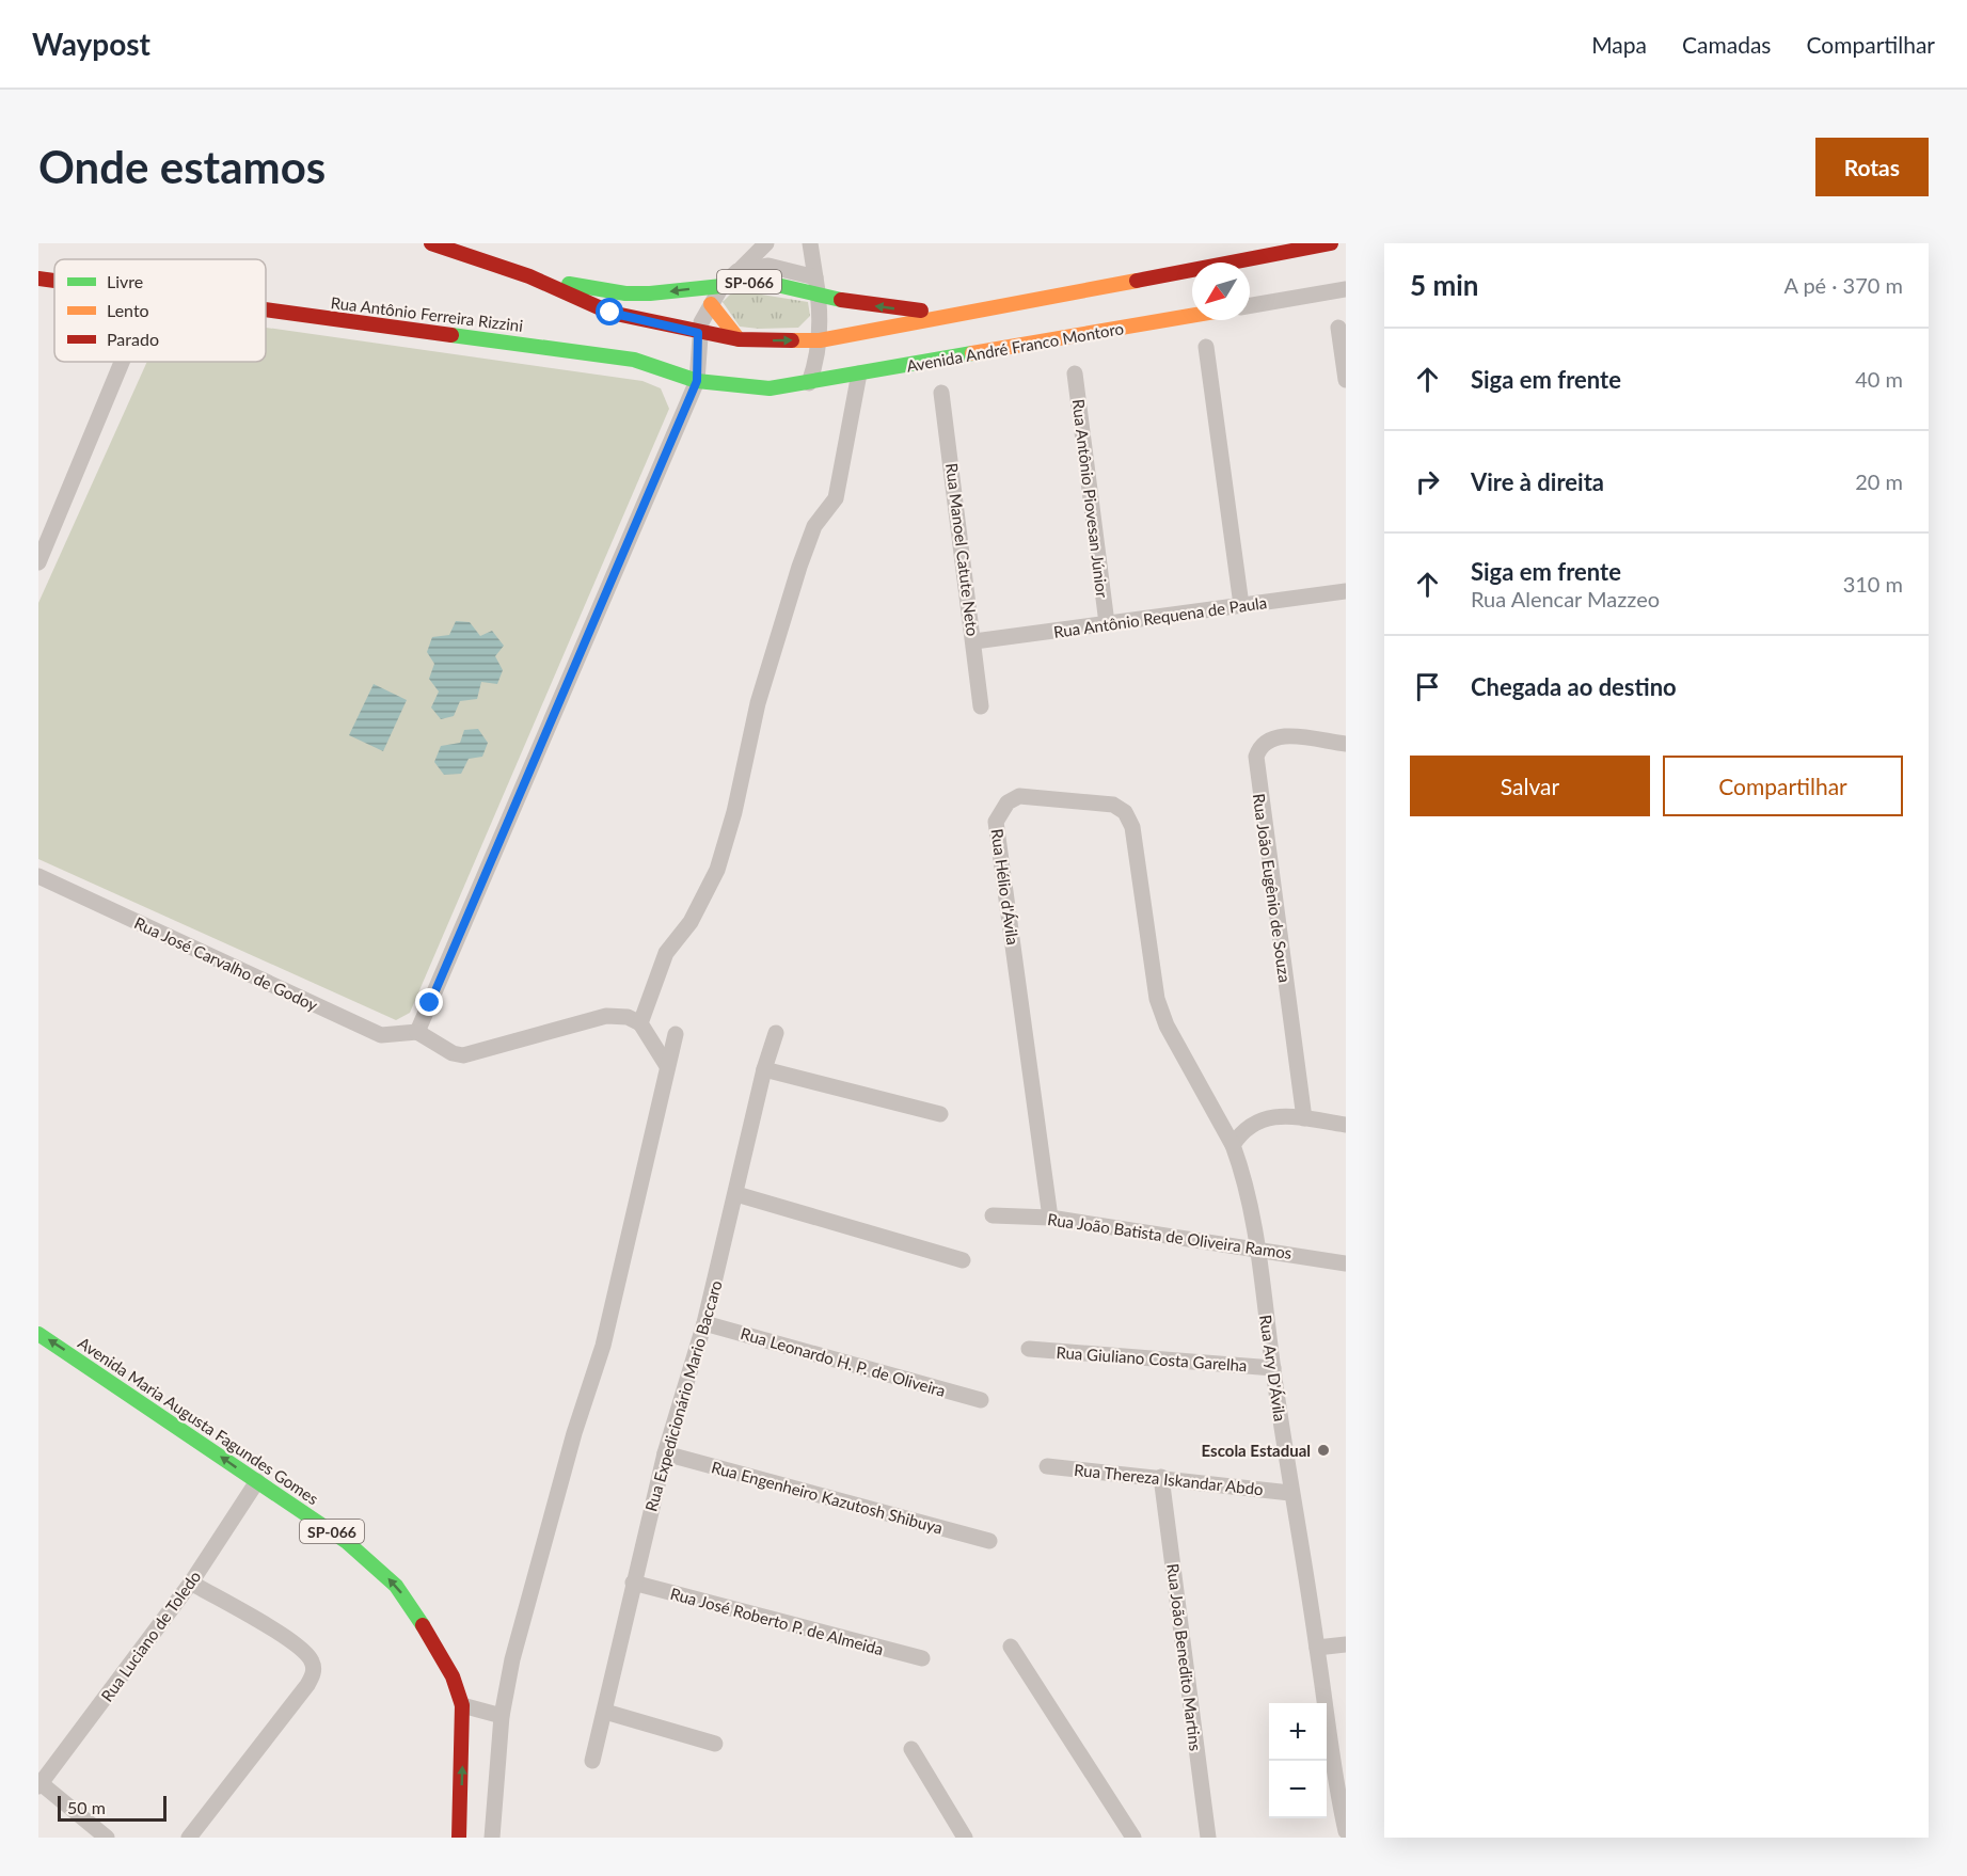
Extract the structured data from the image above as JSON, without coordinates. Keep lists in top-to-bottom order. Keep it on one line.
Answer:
{"streets":{"main road":["SP-066","Rua Antônio Ferreira Rizzini","Avenida André Franco Montoro","Avenida Maria Augusta Fagundes Gomes"],"street":["Rua Antônio Piovesan Júnior","Rua Manoel Catute Neto","Rua Antônio Requena de Paula","Rua Hélio d'Ávila","Rua João Eugênio de Souza","Rua José Carvalho de Godoy","Rua João Batista de Oliveira Ramos","Rua Giuliano Costa Garelha","Rua Leonardo H. P. de Oliveira","Rua Ary D'Ávila","Rua Expedicionário Mario Baccaro","Rua Thereza Iskandar Abdo","Rua Engenheiro Kazutosh Shibuya","Rua José Roberto P. de Almeida","Rua Luciano de Toledo","Rua João Benedito Martins"]},"crossings":[["Rua Antônio Ferreira Rizzini","Avenida André Franco Montoro"],["Rua Antônio Piovesan Júnior","Rua Antônio Requena de Paula"],["Rua Manoel Catute Neto","Rua Antônio Requena de Paula"],["Rua Hélio d'Ávila","Rua João Batista de Oliveira Ramos"],["Rua Hélio d'Ávila","Rua Ary D'Ávila"],["Rua João Batista de Oliveira Ramos","Rua Ary D'Ávila"],["Rua Giuliano Costa Garelha","Rua Ary D'Ávila"],["Rua Leonardo H. P. de Oliveira","Rua Expedicionário Mario Baccaro"],["Rua Ary D'Ávila","Rua Thereza Iskandar Abdo"],["Rua Expedicionário Mario Baccaro","Rua Engenheiro Kazutosh Shibuya"],["Rua Expedicionário Mario Baccaro","Rua José Roberto P. de Almeida"],["Avenida Maria Augusta Fagundes Gomes","Rua Luciano de Toledo"],["Rua Thereza Iskandar Abdo","Rua João Benedito Martins"]],"one_way":["Avenida Maria Augusta Fagundes Gomes"],"places":["Escola Estadual"],"legend":["Livre","Lento","Parado"],"scale_bar":"50 m","north":"bottom left","page":{"header":"Waypost","nav":["Mapa","Camadas","Compartilhar"],"buttons":["Rotas",["Salvar","Compartilhar"]],"title":"Onde estamos","heading":["5 min","A pé · 370 m"],"list":[["Siga em frente","40 m"],["Vire à direita","20 m"],["Siga em frente","Rua Alencar Mazzeo","310 m"],"Chegada ao destino"],"map_buttons":["+","−"],"scale":"50 m"}}
